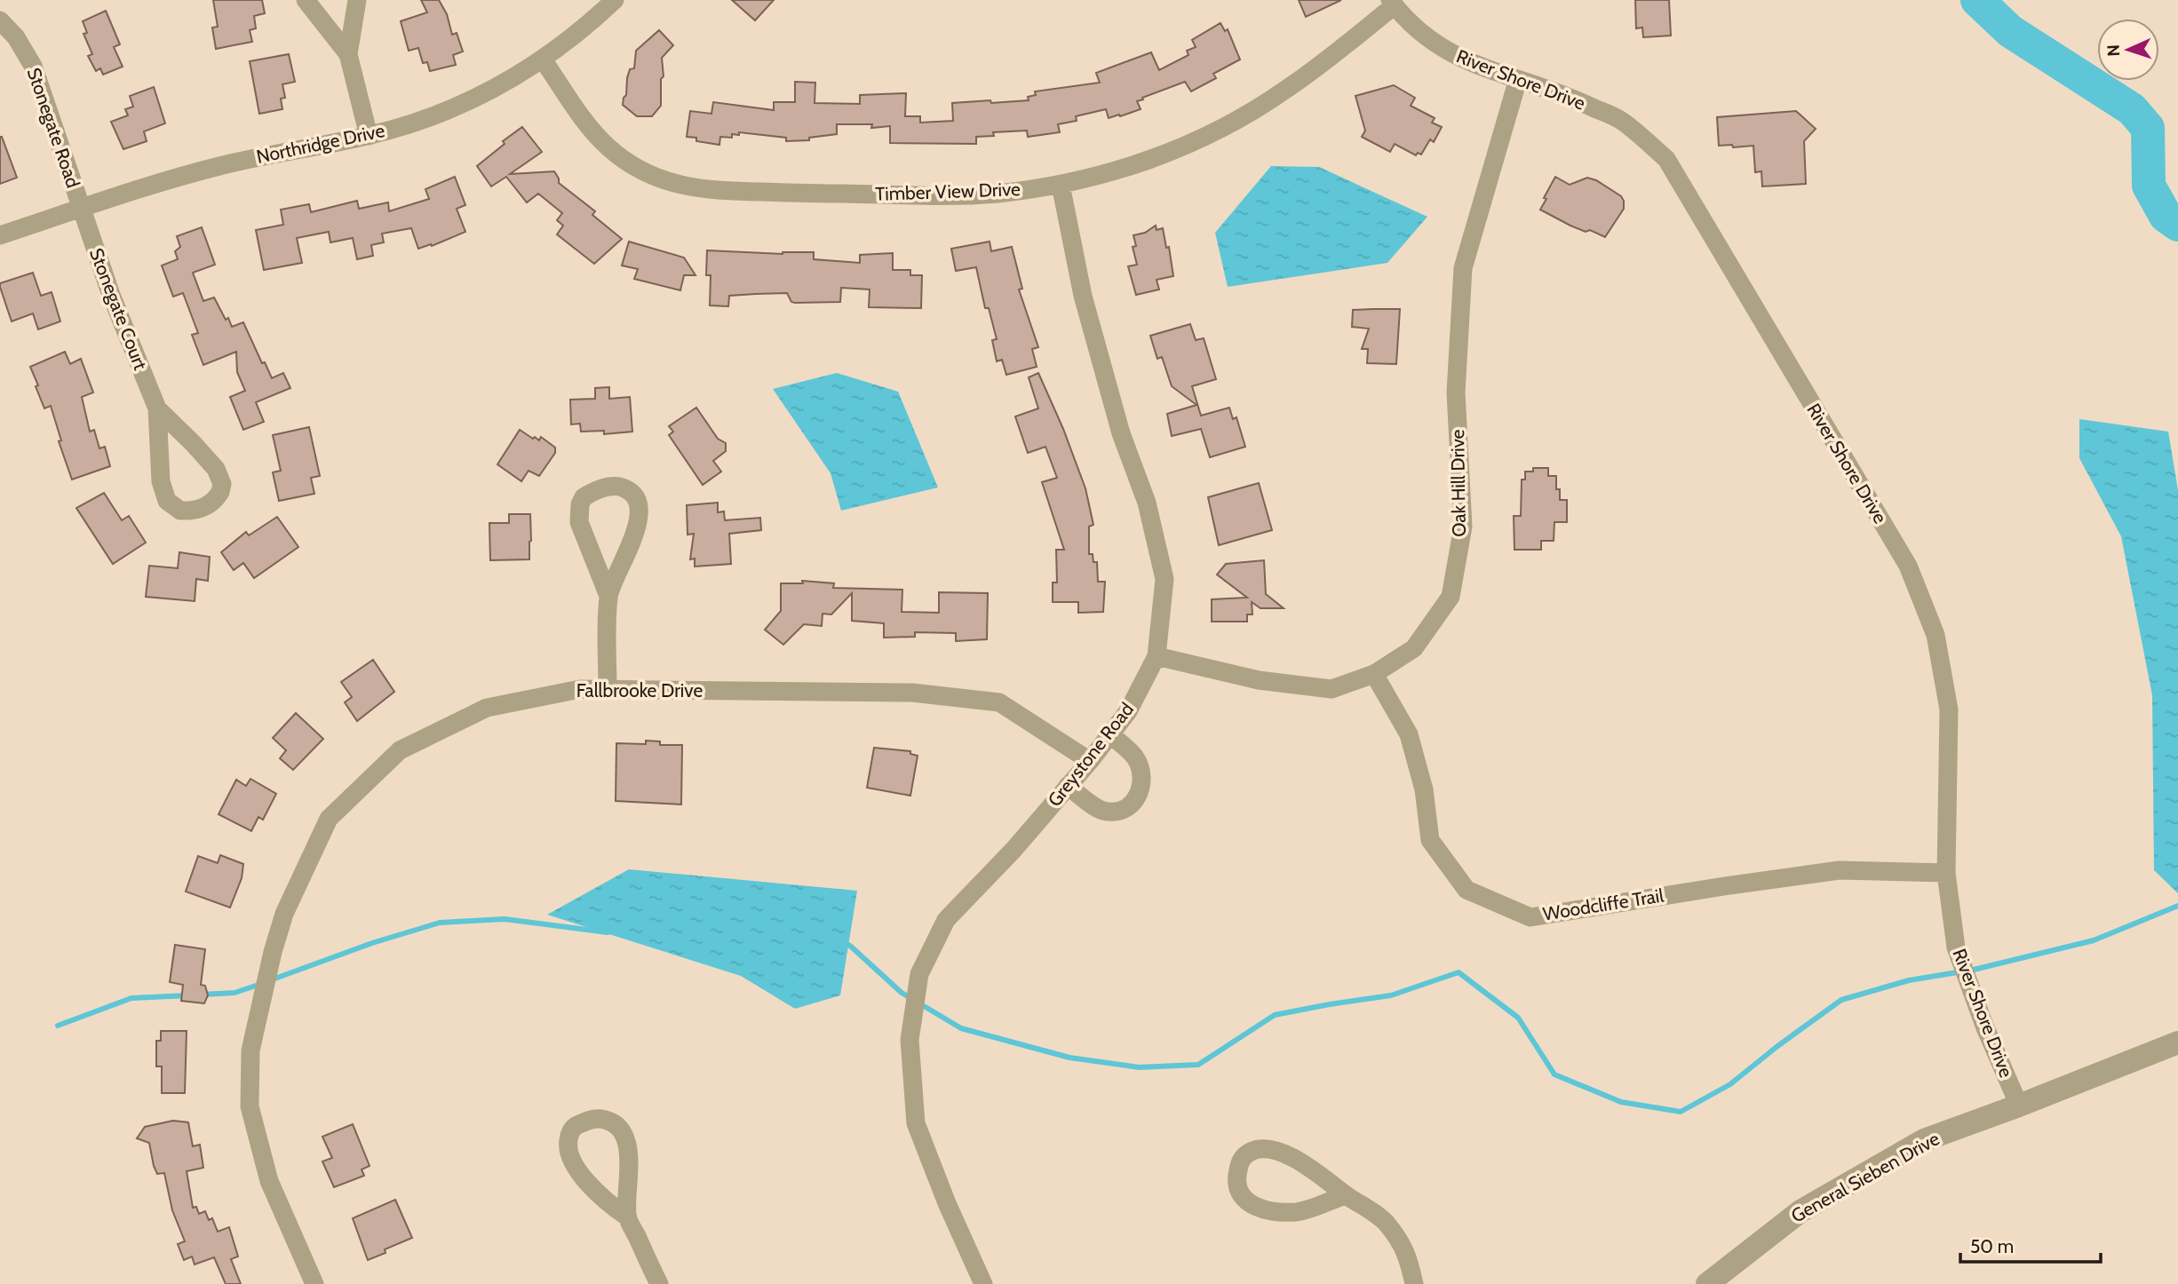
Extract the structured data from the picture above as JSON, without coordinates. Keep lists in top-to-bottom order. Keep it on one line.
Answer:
{"streets":{"street":["River Shore Drive","Stonegate Road","Northridge Drive","Timber View Drive","Stonegate Court","Oak Hill Drive","Fallbrooke Drive","Greystone Road","Woodcliffe Trail","General Sieben Drive"]},"crossings":[["River Shore Drive","Timber View Drive"],["River Shore Drive","Oak Hill Drive"],["River Shore Drive","Woodcliffe Trail"],["River Shore Drive","General Sieben Drive"],["Stonegate Road","Northridge Drive"],["Stonegate Road","Stonegate Court"],["Northridge Drive","Timber View Drive"],["Northridge Drive","Stonegate Court"],["Timber View Drive","Greystone Road"],["Oak Hill Drive","Greystone Road"],["Oak Hill Drive","Woodcliffe Trail"],["Fallbrooke Drive","Greystone Road"]],"scale_bar":"50 m","north":"left"}
